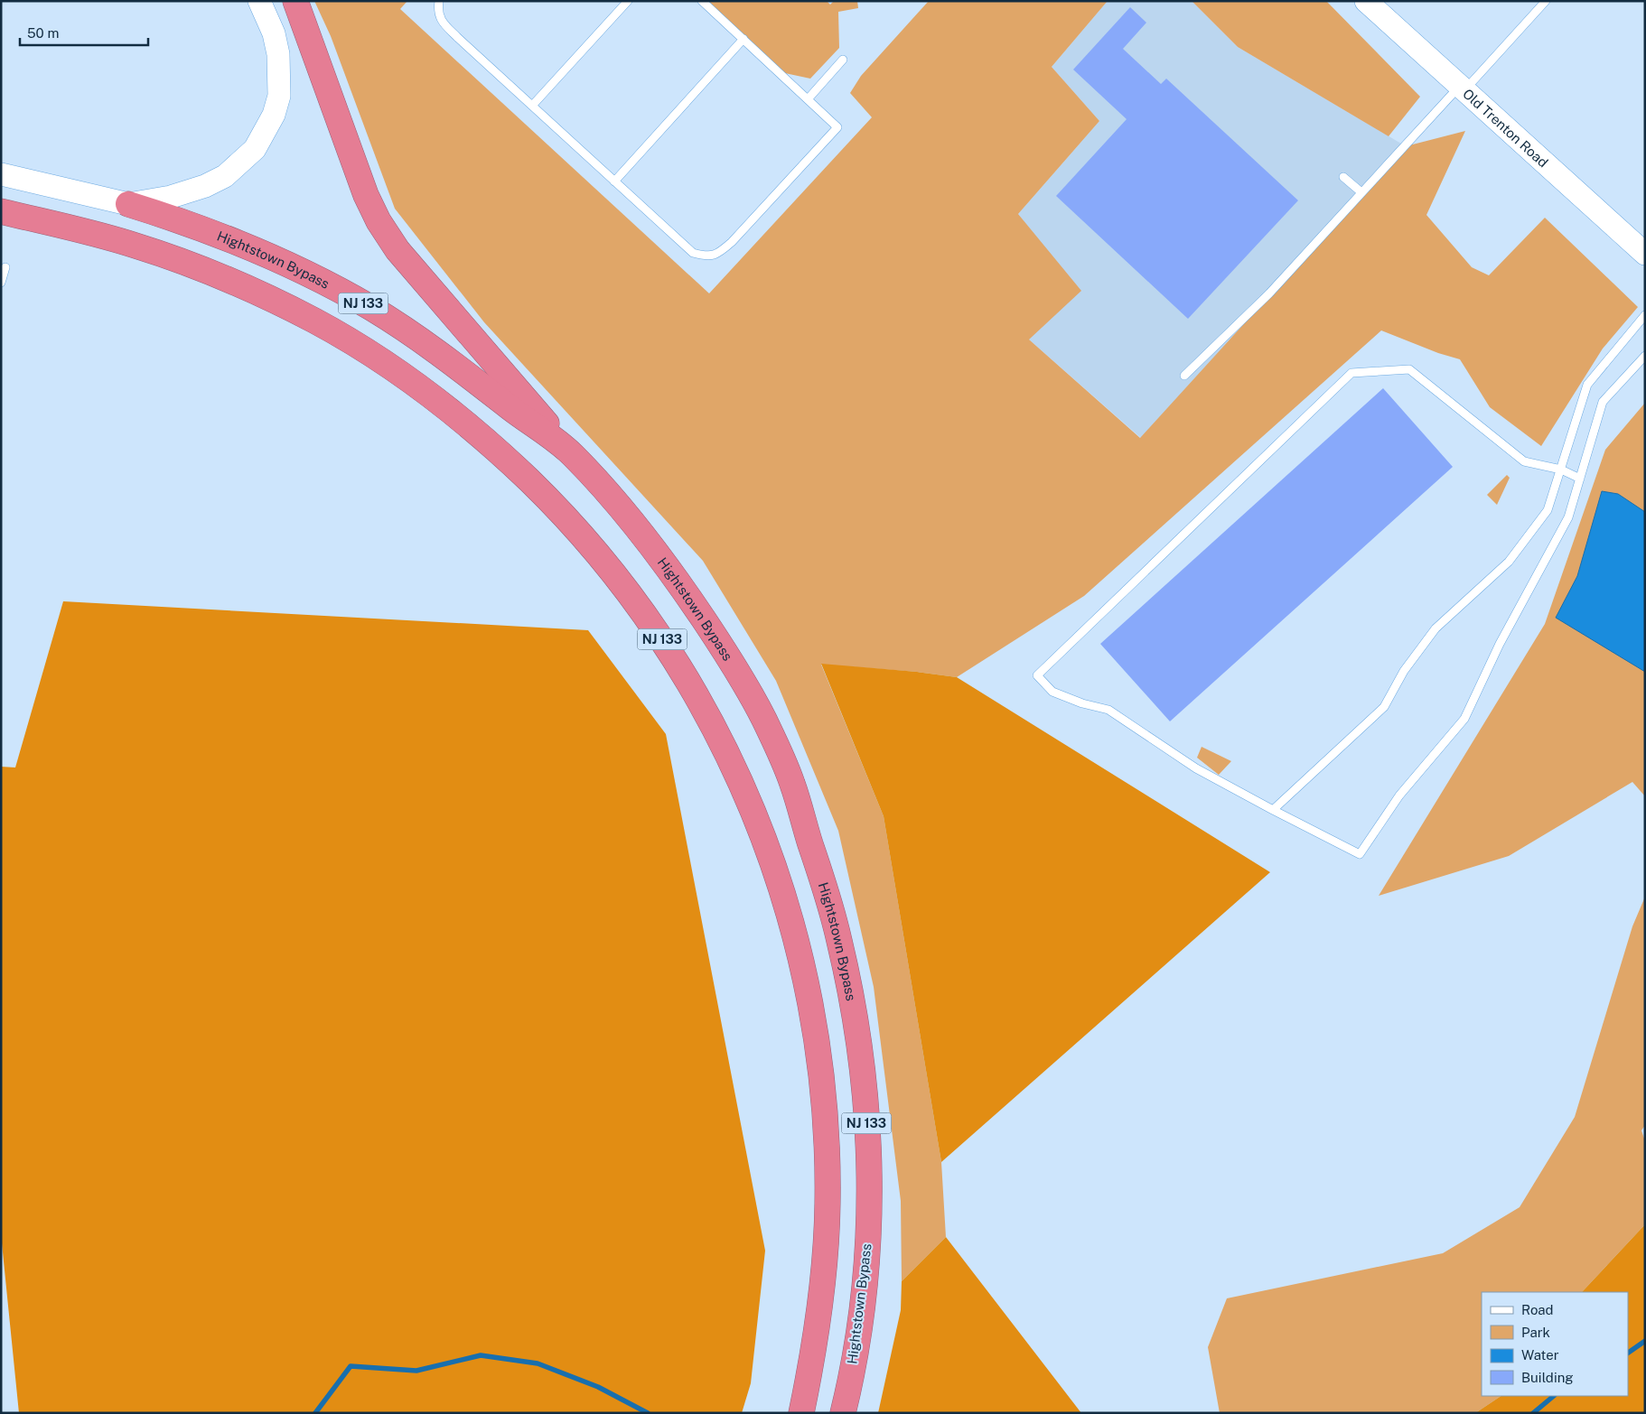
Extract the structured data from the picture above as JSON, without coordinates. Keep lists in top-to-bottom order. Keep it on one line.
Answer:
{"streets":{"highway":["Hightstown Bypass","NJ 133"],"main road":["Old Trenton Road"]},"legend":["Road","Park","Water","Building"],"scale_bar":"50 m"}
